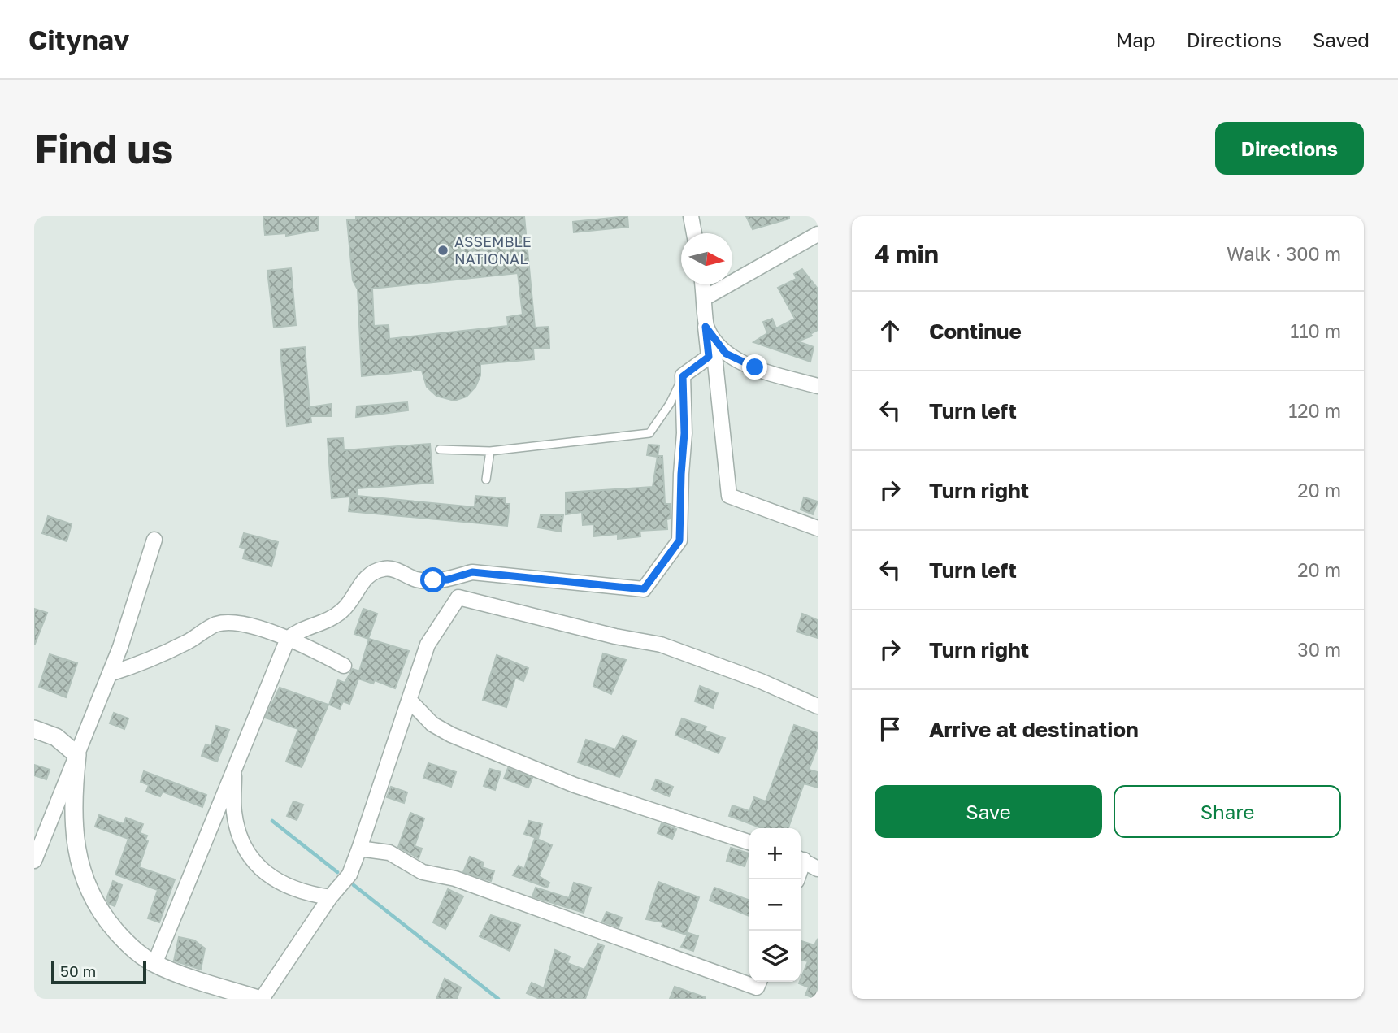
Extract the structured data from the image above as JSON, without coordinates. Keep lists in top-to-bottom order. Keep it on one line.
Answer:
{"places":["ASSEMBLE NATIONAL"],"scale_bar":"50 m","north":"right","page":{"header":"Citynav","nav":["Map","Directions","Saved"],"buttons":["Directions",["Save","Share"]],"title":"Find us","heading":["4 min","Walk · 300 m"],"list":[["Continue","110 m"],["Turn left","120 m"],["Turn right","20 m"],["Turn left","20 m"],["Turn right","30 m"],"Arrive at destination"],"map_buttons":["+","−"],"scale":"50 m"}}
